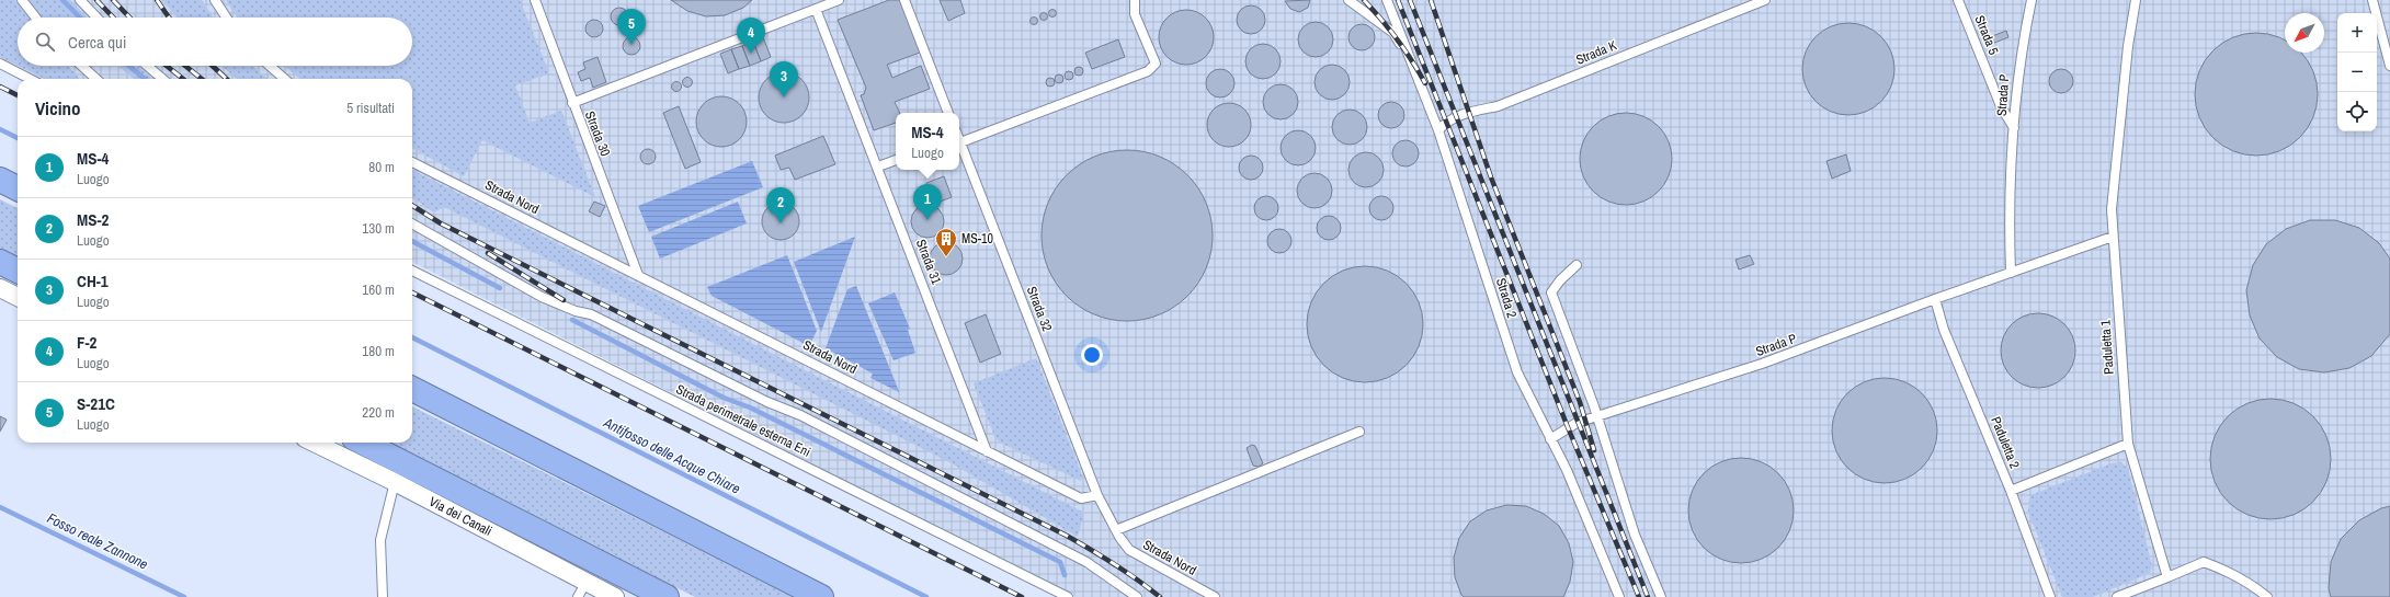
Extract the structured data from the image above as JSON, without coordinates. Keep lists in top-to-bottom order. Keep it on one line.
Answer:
{"streets":{"street":["Via dei Canali"],"lane":["Strada 5","Strada K","Strada P","Strada 30","Strada Nord","Strada 31","Strada 2","Strada 32","Paduletta 1","Strada perimetrale esterna Eni","Paduletta 2"]},"crossings":[["Strada 5","Strada P"],["Strada K","Strada 2"],["Strada P","Strada 2"],["Strada P","Paduletta 1"],["Strada P","Paduletta 2"],["Strada 30","Strada Nord"],["Strada Nord","Strada 31"],["Strada Nord","Strada 32"]],"water":["Antifosso delle Acque Chiare","Fosso reale Zannone"],"places":{"building":["MS-10"]},"north":"bottom left","page":{"pins":["5","4","3","1","2"],"map_buttons":["+","−"],"search":"Cerca qui","heading":["Vicino","5 risultati"],"popup":["MS-4","Luogo"],"list":[{"mark":"1","name":"MS-4","note":"Luogo","value":"80 m"},{"mark":"2","name":"MS-2","note":"Luogo","value":"130 m"},{"mark":"3","name":"CH-1","note":"Luogo","value":"160 m"},{"mark":"4","name":"F-2","note":"Luogo","value":"180 m"},{"mark":"5","name":"S-21C","note":"Luogo","value":"220 m"}]}}
